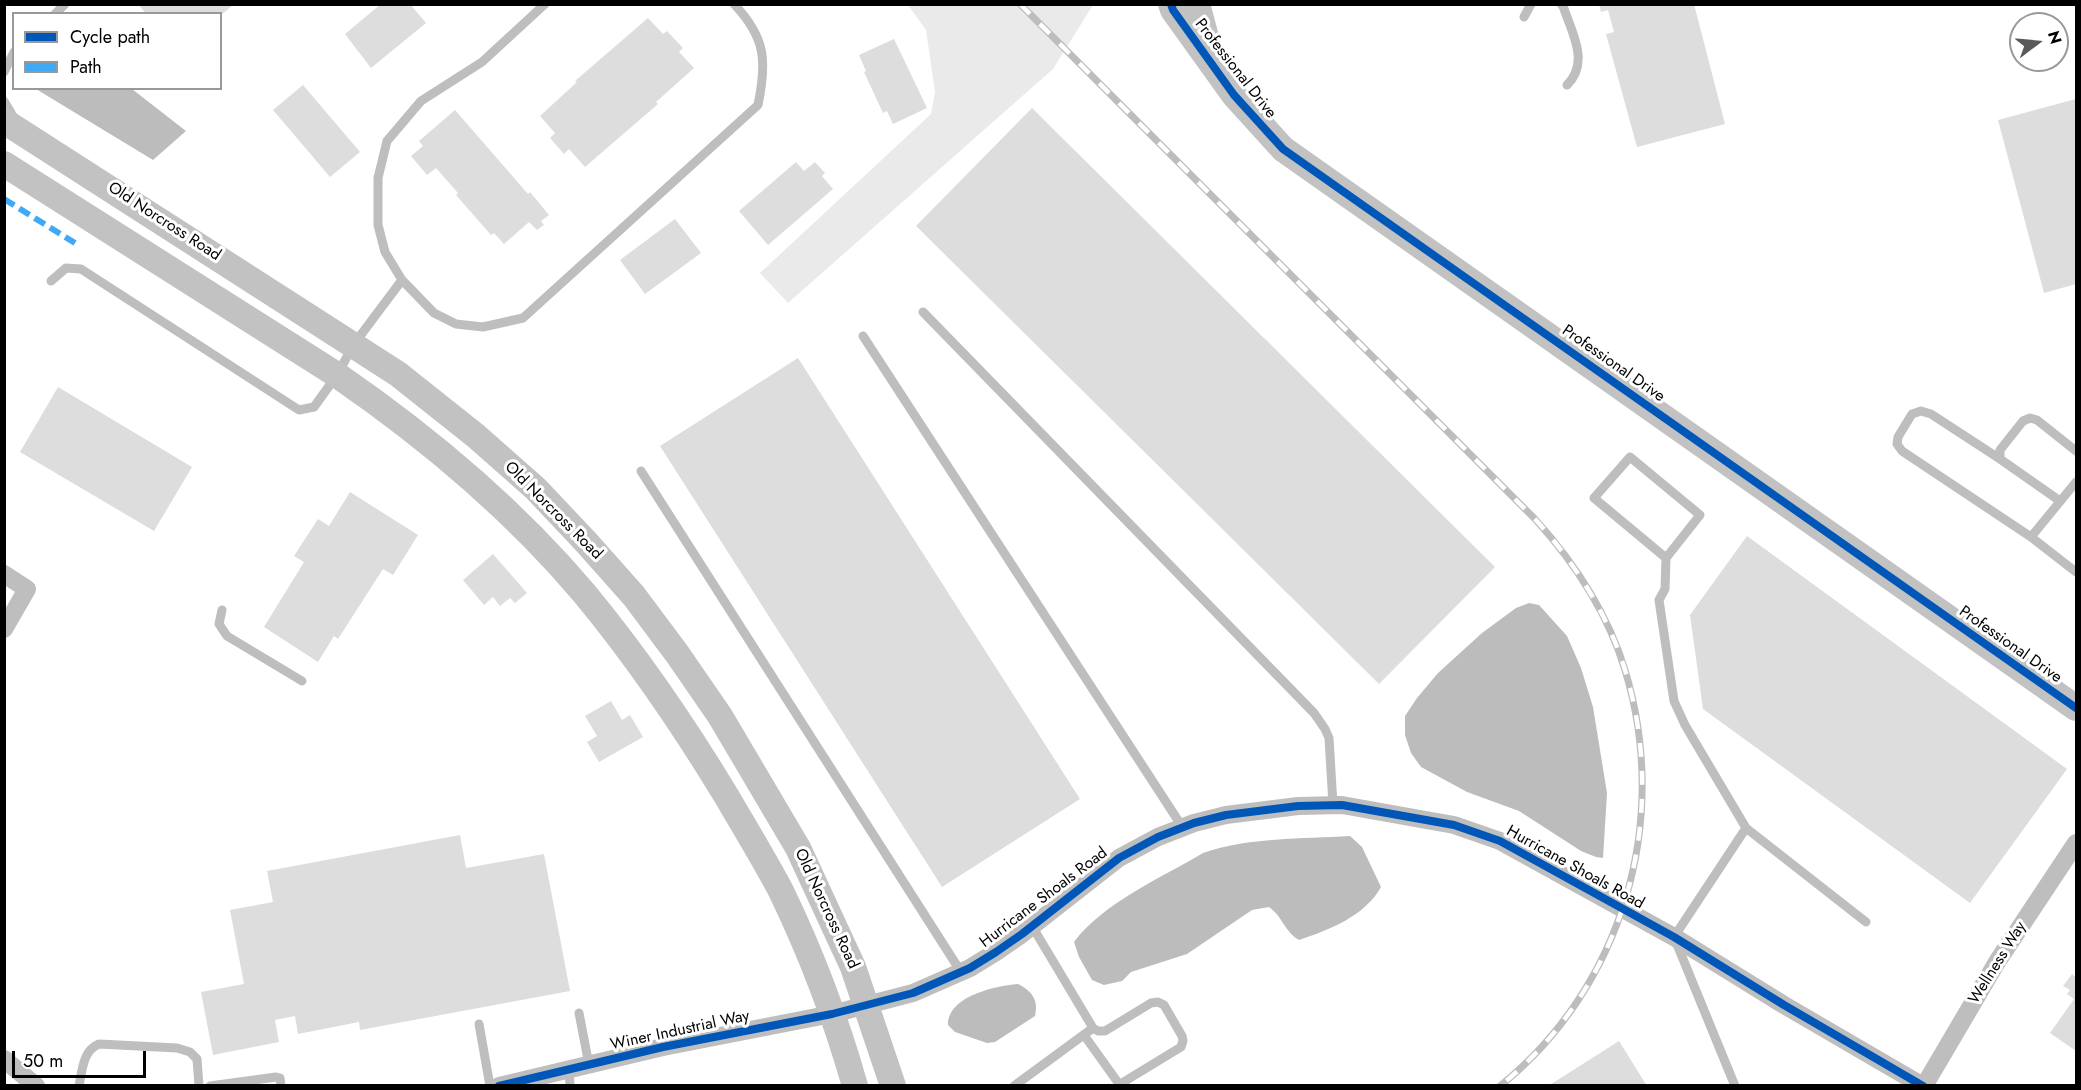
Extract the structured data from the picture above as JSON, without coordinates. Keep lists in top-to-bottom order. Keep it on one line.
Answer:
{"streets":{"main road":["Professional Drive","Old Norcross Road"],"street":["Hurricane Shoals Road","Wellness Way","Winer Industrial Way"]},"crossings":[["Old Norcross Road","Hurricane Shoals Road"],["Old Norcross Road","Winer Industrial Way"],["Hurricane Shoals Road","Wellness Way"],["Hurricane Shoals Road","Winer Industrial Way"]],"legend":["Cycle path","Path"],"scale_bar":"50 m","north":"right"}
